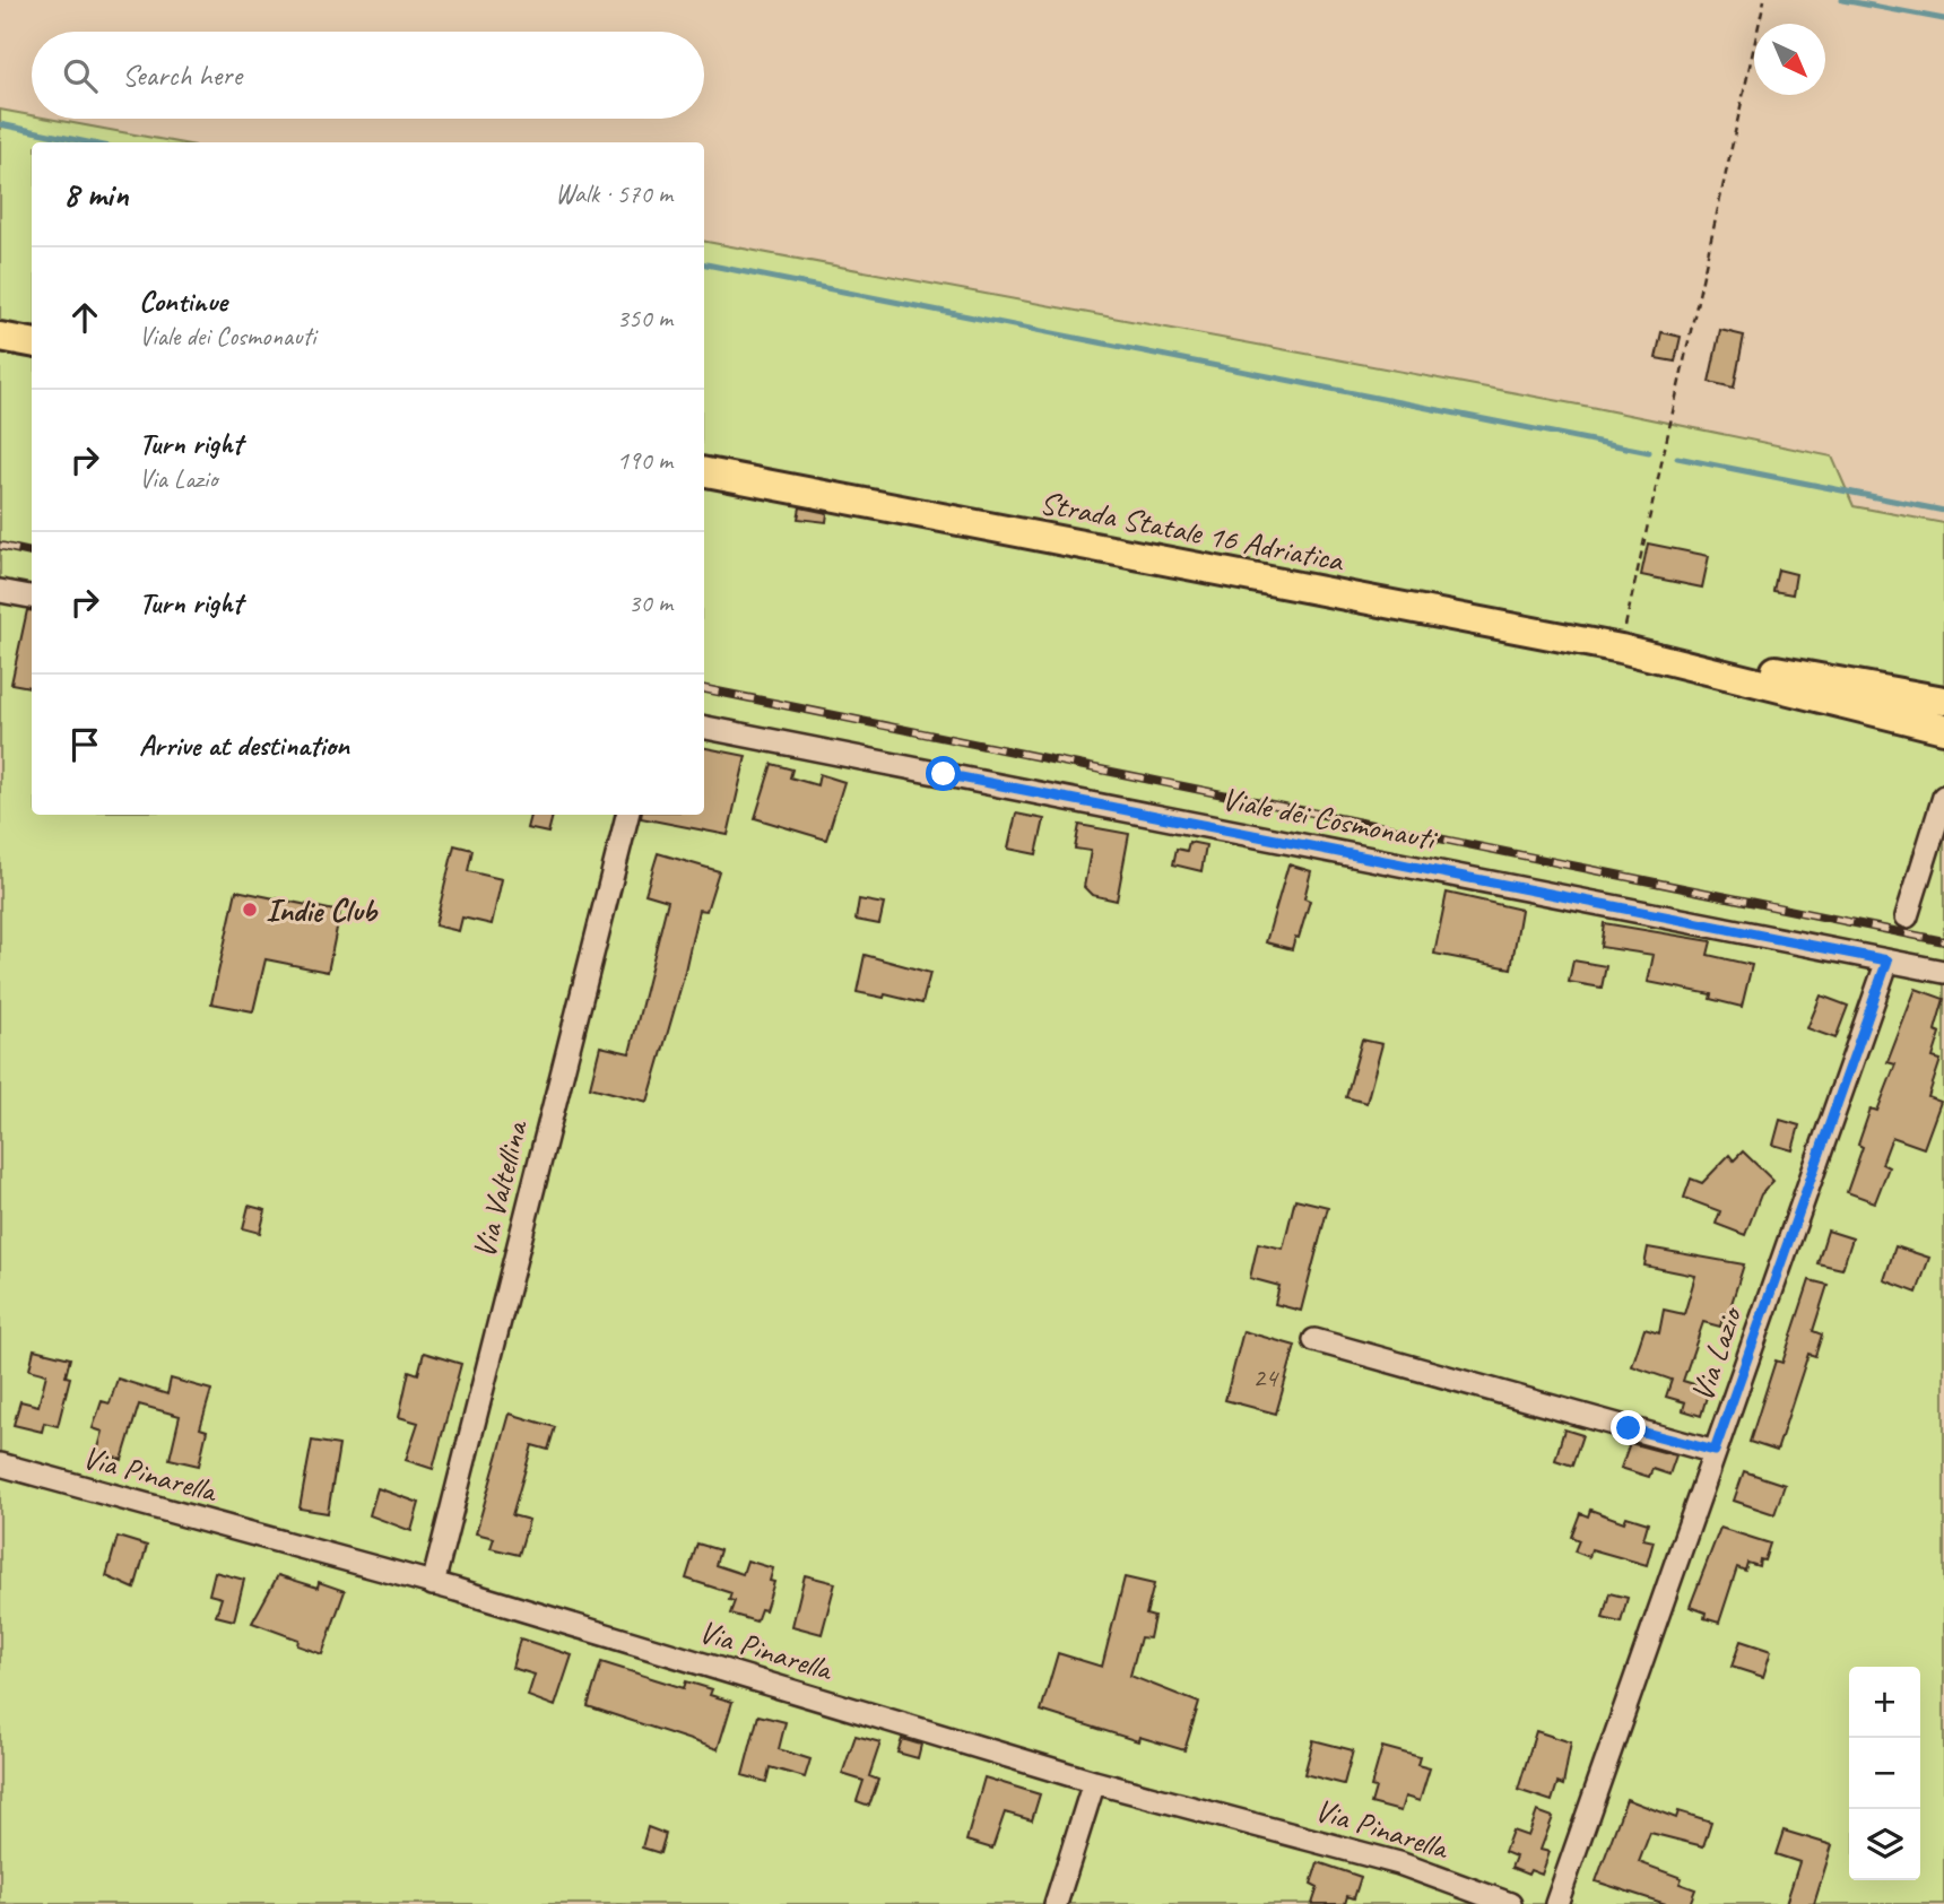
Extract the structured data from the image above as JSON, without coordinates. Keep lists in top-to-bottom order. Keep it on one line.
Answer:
{"streets":{"main road":["Strada Statale 16 Adriatica"],"street":["Viale dei Cosmonauti","Via Valtellina","Via Lazio","Via Pinarella"]},"crossings":[["Viale dei Cosmonauti","Via Lazio"],["Via Valtellina","Via Pinarella"]],"places":["Indie Club"],"house_numbers":["24"],"north":"bottom right","page":{"search":"Search here","heading":["8 min","Walk · 570 m"],"list":[["Continue","Viale dei Cosmonauti","350 m"],["Turn right","Via Lazio","190 m"],["Turn right","30 m"],"Arrive at destination"],"map_buttons":["+","−"]}}
